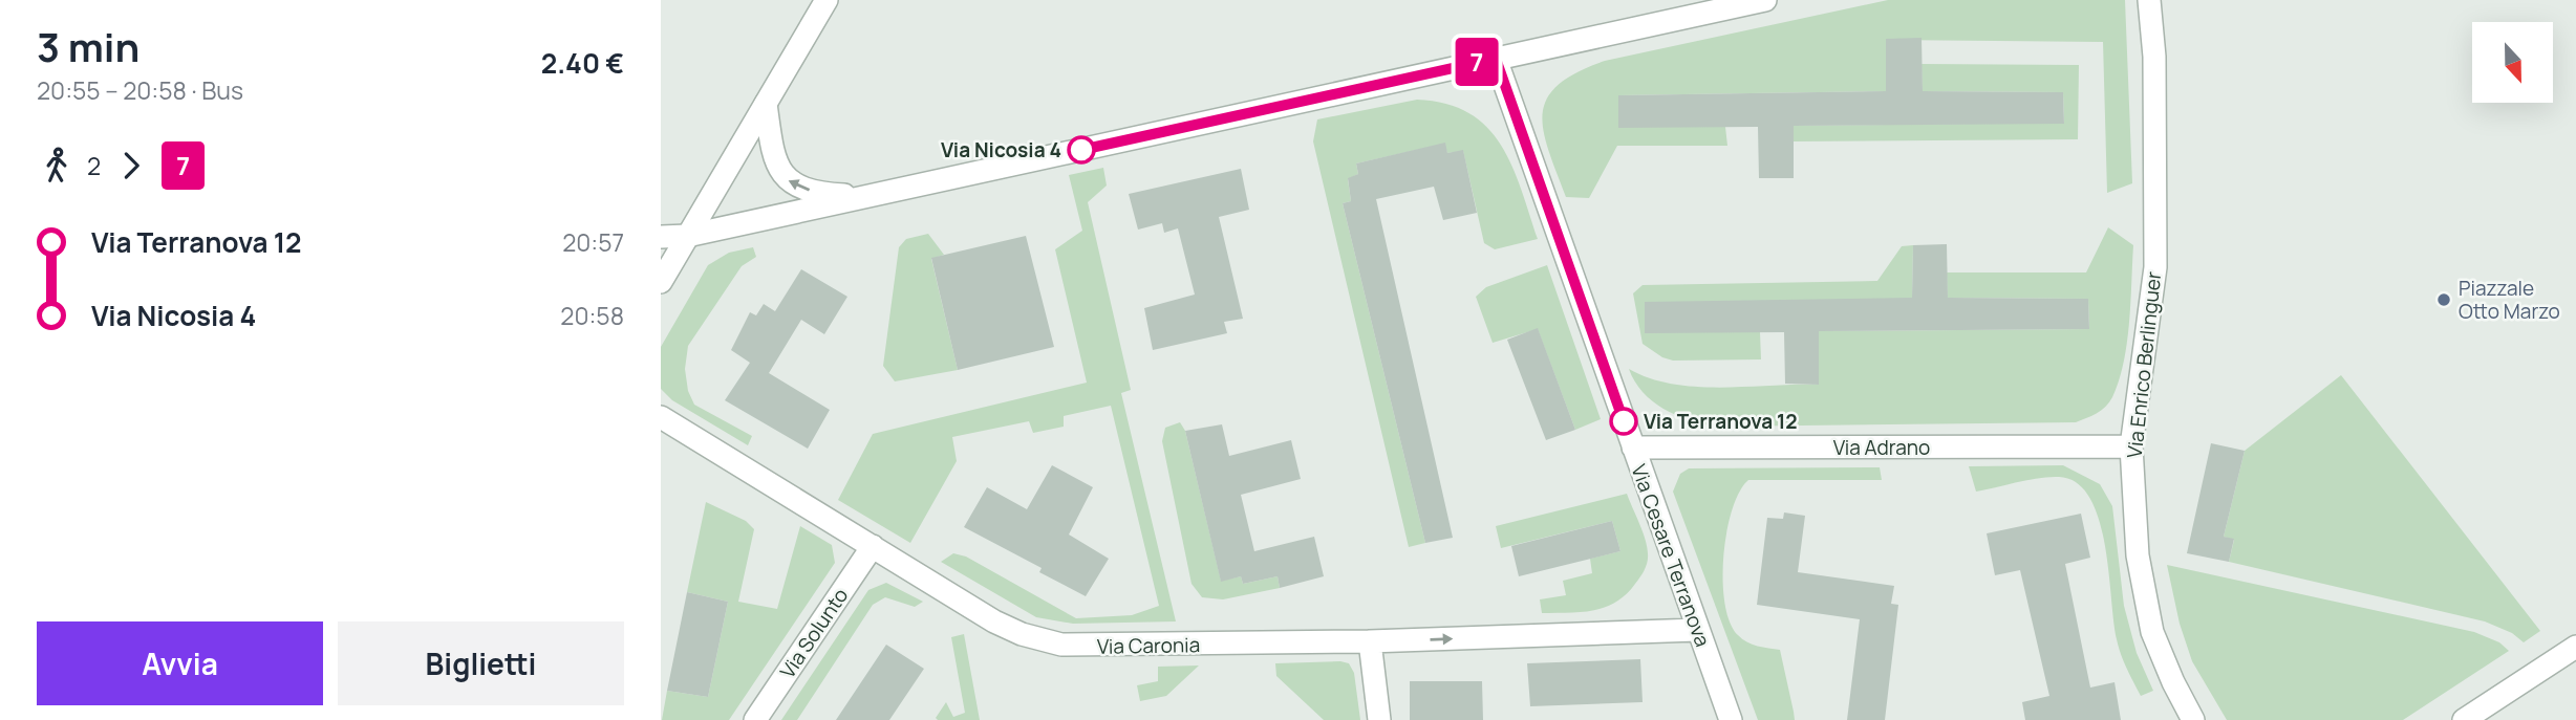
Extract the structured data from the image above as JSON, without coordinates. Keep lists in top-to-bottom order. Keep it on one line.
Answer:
{"streets":{"street":["Via Enrico Berlinguer","Via Adrano","Via Cesare Terranova","Via Solunto","Via Caronia"]},"crossings":[["Via Enrico Berlinguer","Via Adrano"],["Via Adrano","Via Cesare Terranova"],["Via Cesare Terranova","Via Caronia"],["Via Solunto","Via Caronia"]],"places":["Via Nicosia 4","Piazzale Otto Marzo","Via Terranova 12"],"lines":["bus line 7"],"north":"bottom","page":{"heading":["3 min","20:55 – 20:58 · Bus","2.40 €"],"on_map":"7","legs":["2","7"],"list":[{"name":"Via Terranova 12","value":"20:57"},{"name":"Via Nicosia 4","value":"20:58"}],"buttons":["Avvia","Biglietti"]}}
